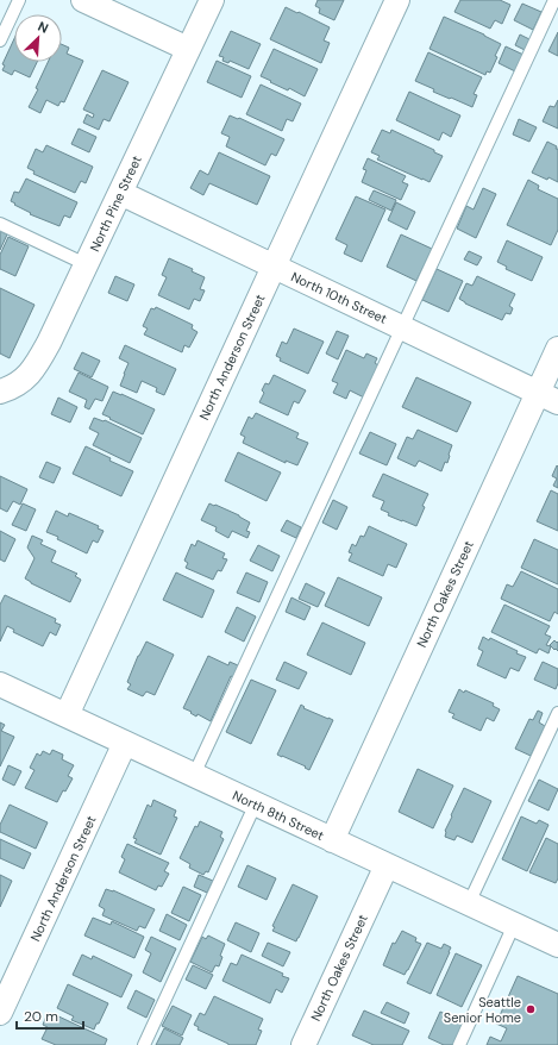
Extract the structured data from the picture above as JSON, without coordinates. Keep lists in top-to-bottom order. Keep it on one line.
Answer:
{"streets":{"street":["North Pine Street","North 10th Street","North Anderson Street","North Oakes Street","North 8th Street"]},"crossings":[["North Pine Street","North 10th Street"],["North 10th Street","North Anderson Street"],["North 10th Street","North Oakes Street"],["North Anderson Street","North 8th Street"],["North Oakes Street","North 8th Street"]],"places":["Seattle Senior Home"],"scale_bar":"20 m","north":"top right"}
